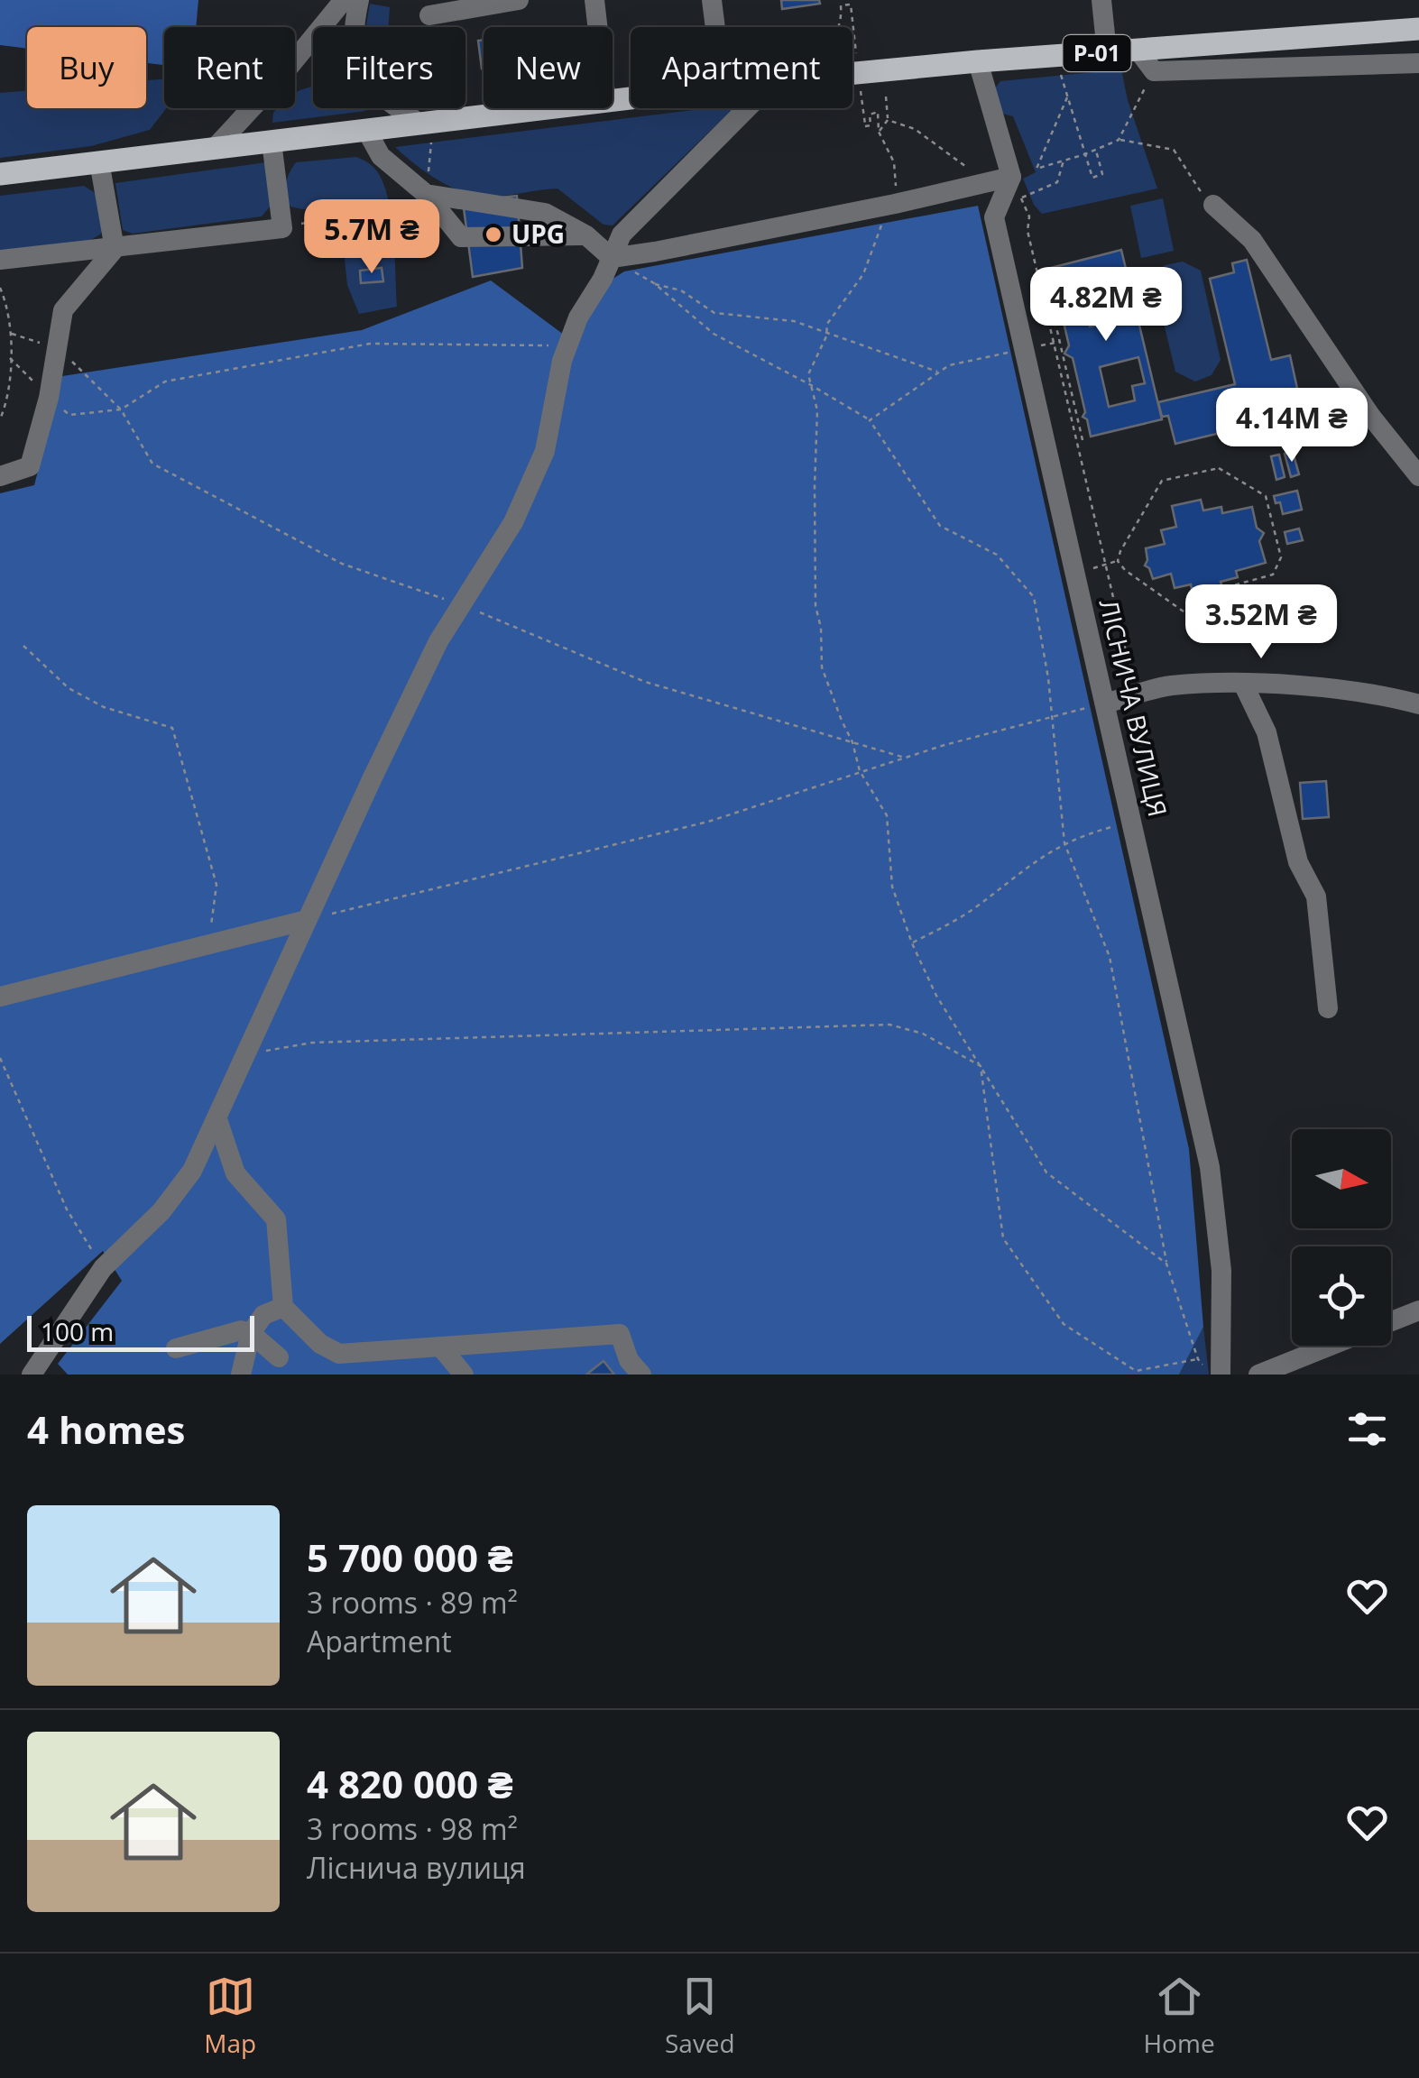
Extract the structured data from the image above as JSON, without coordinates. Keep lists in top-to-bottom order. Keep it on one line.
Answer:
{"streets":{"main road":["Р-01"],"street":["ЛІСНИЧА ВУЛИЦЯ"]},"places":["UPG"],"scale_bar":"100 m","north":"right","page":{"chip":["Buy","Rent","Filters","New","Apartment"],"price":["5.7M ₴","4.82M ₴","4.14M ₴","3.52M ₴"],"scale":"100 m","heading":"4 homes","list":[{"name":"5 700 000 ₴","note":"3 rooms · 89 m² · Apartment"},{"name":"4 820 000 ₴","note":"3 rooms · 98 m² · Ліснича вулиця"}],"tabs":["Map","Saved","Home"]}}
